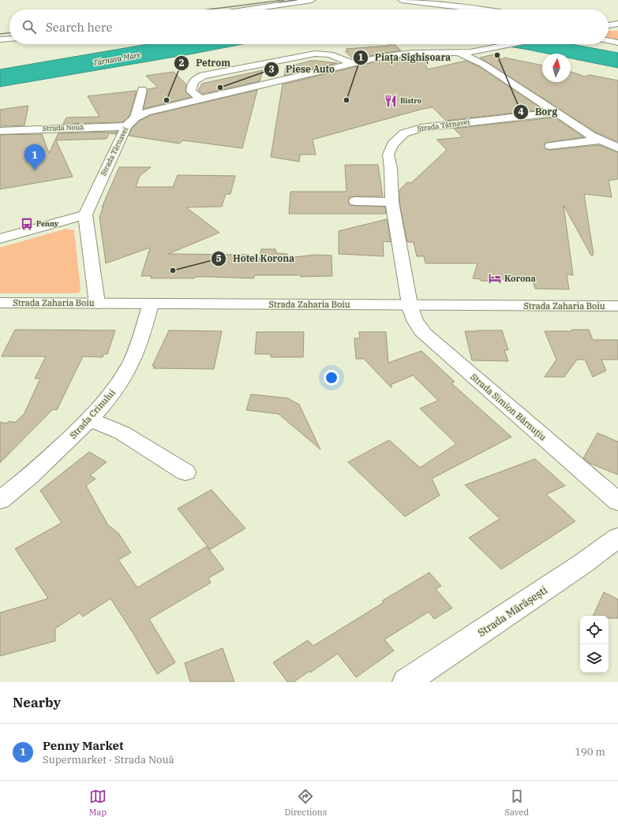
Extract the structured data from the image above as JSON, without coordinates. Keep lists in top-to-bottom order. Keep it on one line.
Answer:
{"streets":{"main road":["Strada Târnavei","Strada Nouă","Strada Zaharia Boiu","Strada Simion Bărnuțiu","Strada Crinului","Strada Mărășești"]},"crossings":[["Strada Târnavei","Strada Nouă"],["Strada Târnavei","Strada Zaharia Boiu"],["Strada Târnavei","Strada Simion Bărnuțiu"],["Strada Zaharia Boiu","Strada Simion Bărnuțiu"],["Strada Zaharia Boiu","Strada Crinului"]],"water":["Târnava Mare"],"places":{"other":["Borg","Piese Auto","Petrom","Piața Sighișoara","Hotel Korona"],"restaurant":["Bistro"],"bus stop":["Penny"],"hotel":["Korona"]},"north":"top","page":{"search":"Search here","pins":"1","heading":"Nearby","list":[{"mark":"1","name":"Penny Market","note":"Supermarket · Strada Nouă","value":"190 m"}],"nav":["Map","Directions","Saved"]}}
